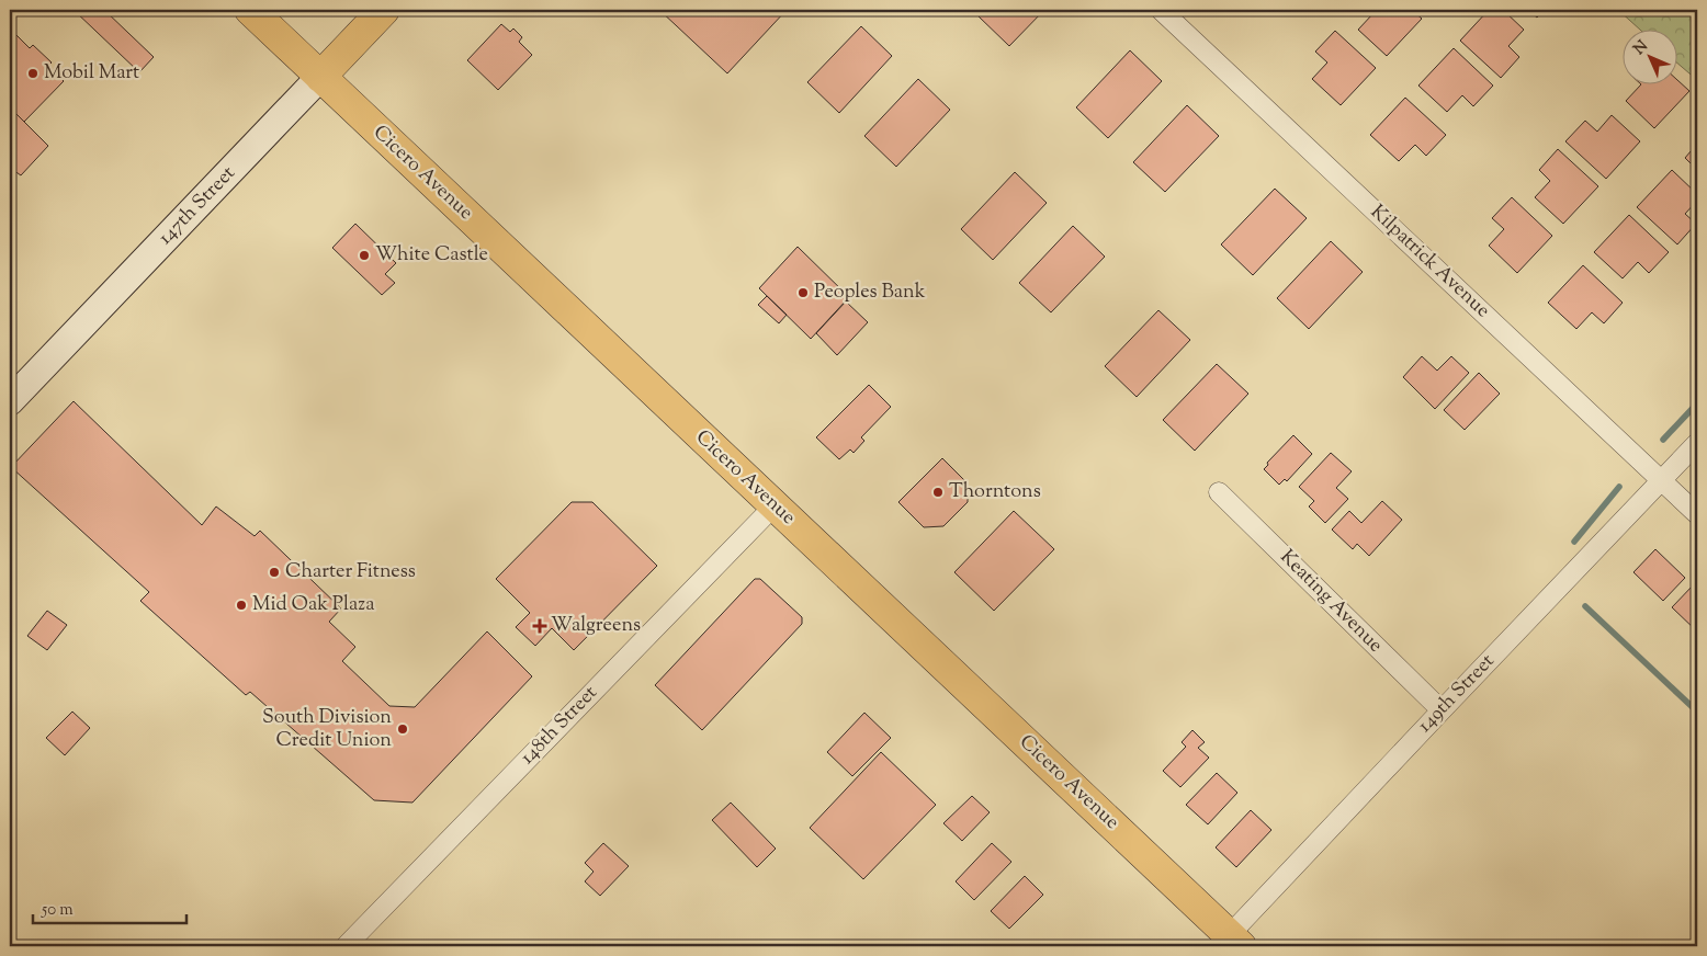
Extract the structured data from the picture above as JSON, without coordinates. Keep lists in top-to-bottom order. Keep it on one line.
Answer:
{"streets":{"main road":["Cicero Avenue","147th Street"],"street":["Kilpatrick Avenue","Keating Avenue","149th Street","148th Street"]},"crossings":[["Cicero Avenue","147th Street"],["Cicero Avenue","149th Street"],["Cicero Avenue","148th Street"],["Kilpatrick Avenue","149th Street"],["Keating Avenue","149th Street"]],"places":{"other":["Mobil Mart","White Castle","Peoples Bank","Thorntons","Charter Fitness","Mid Oak Plaza","South Division Credit Union"],"health":["Walgreens"]},"scale_bar":"50 m","north":"top left"}
